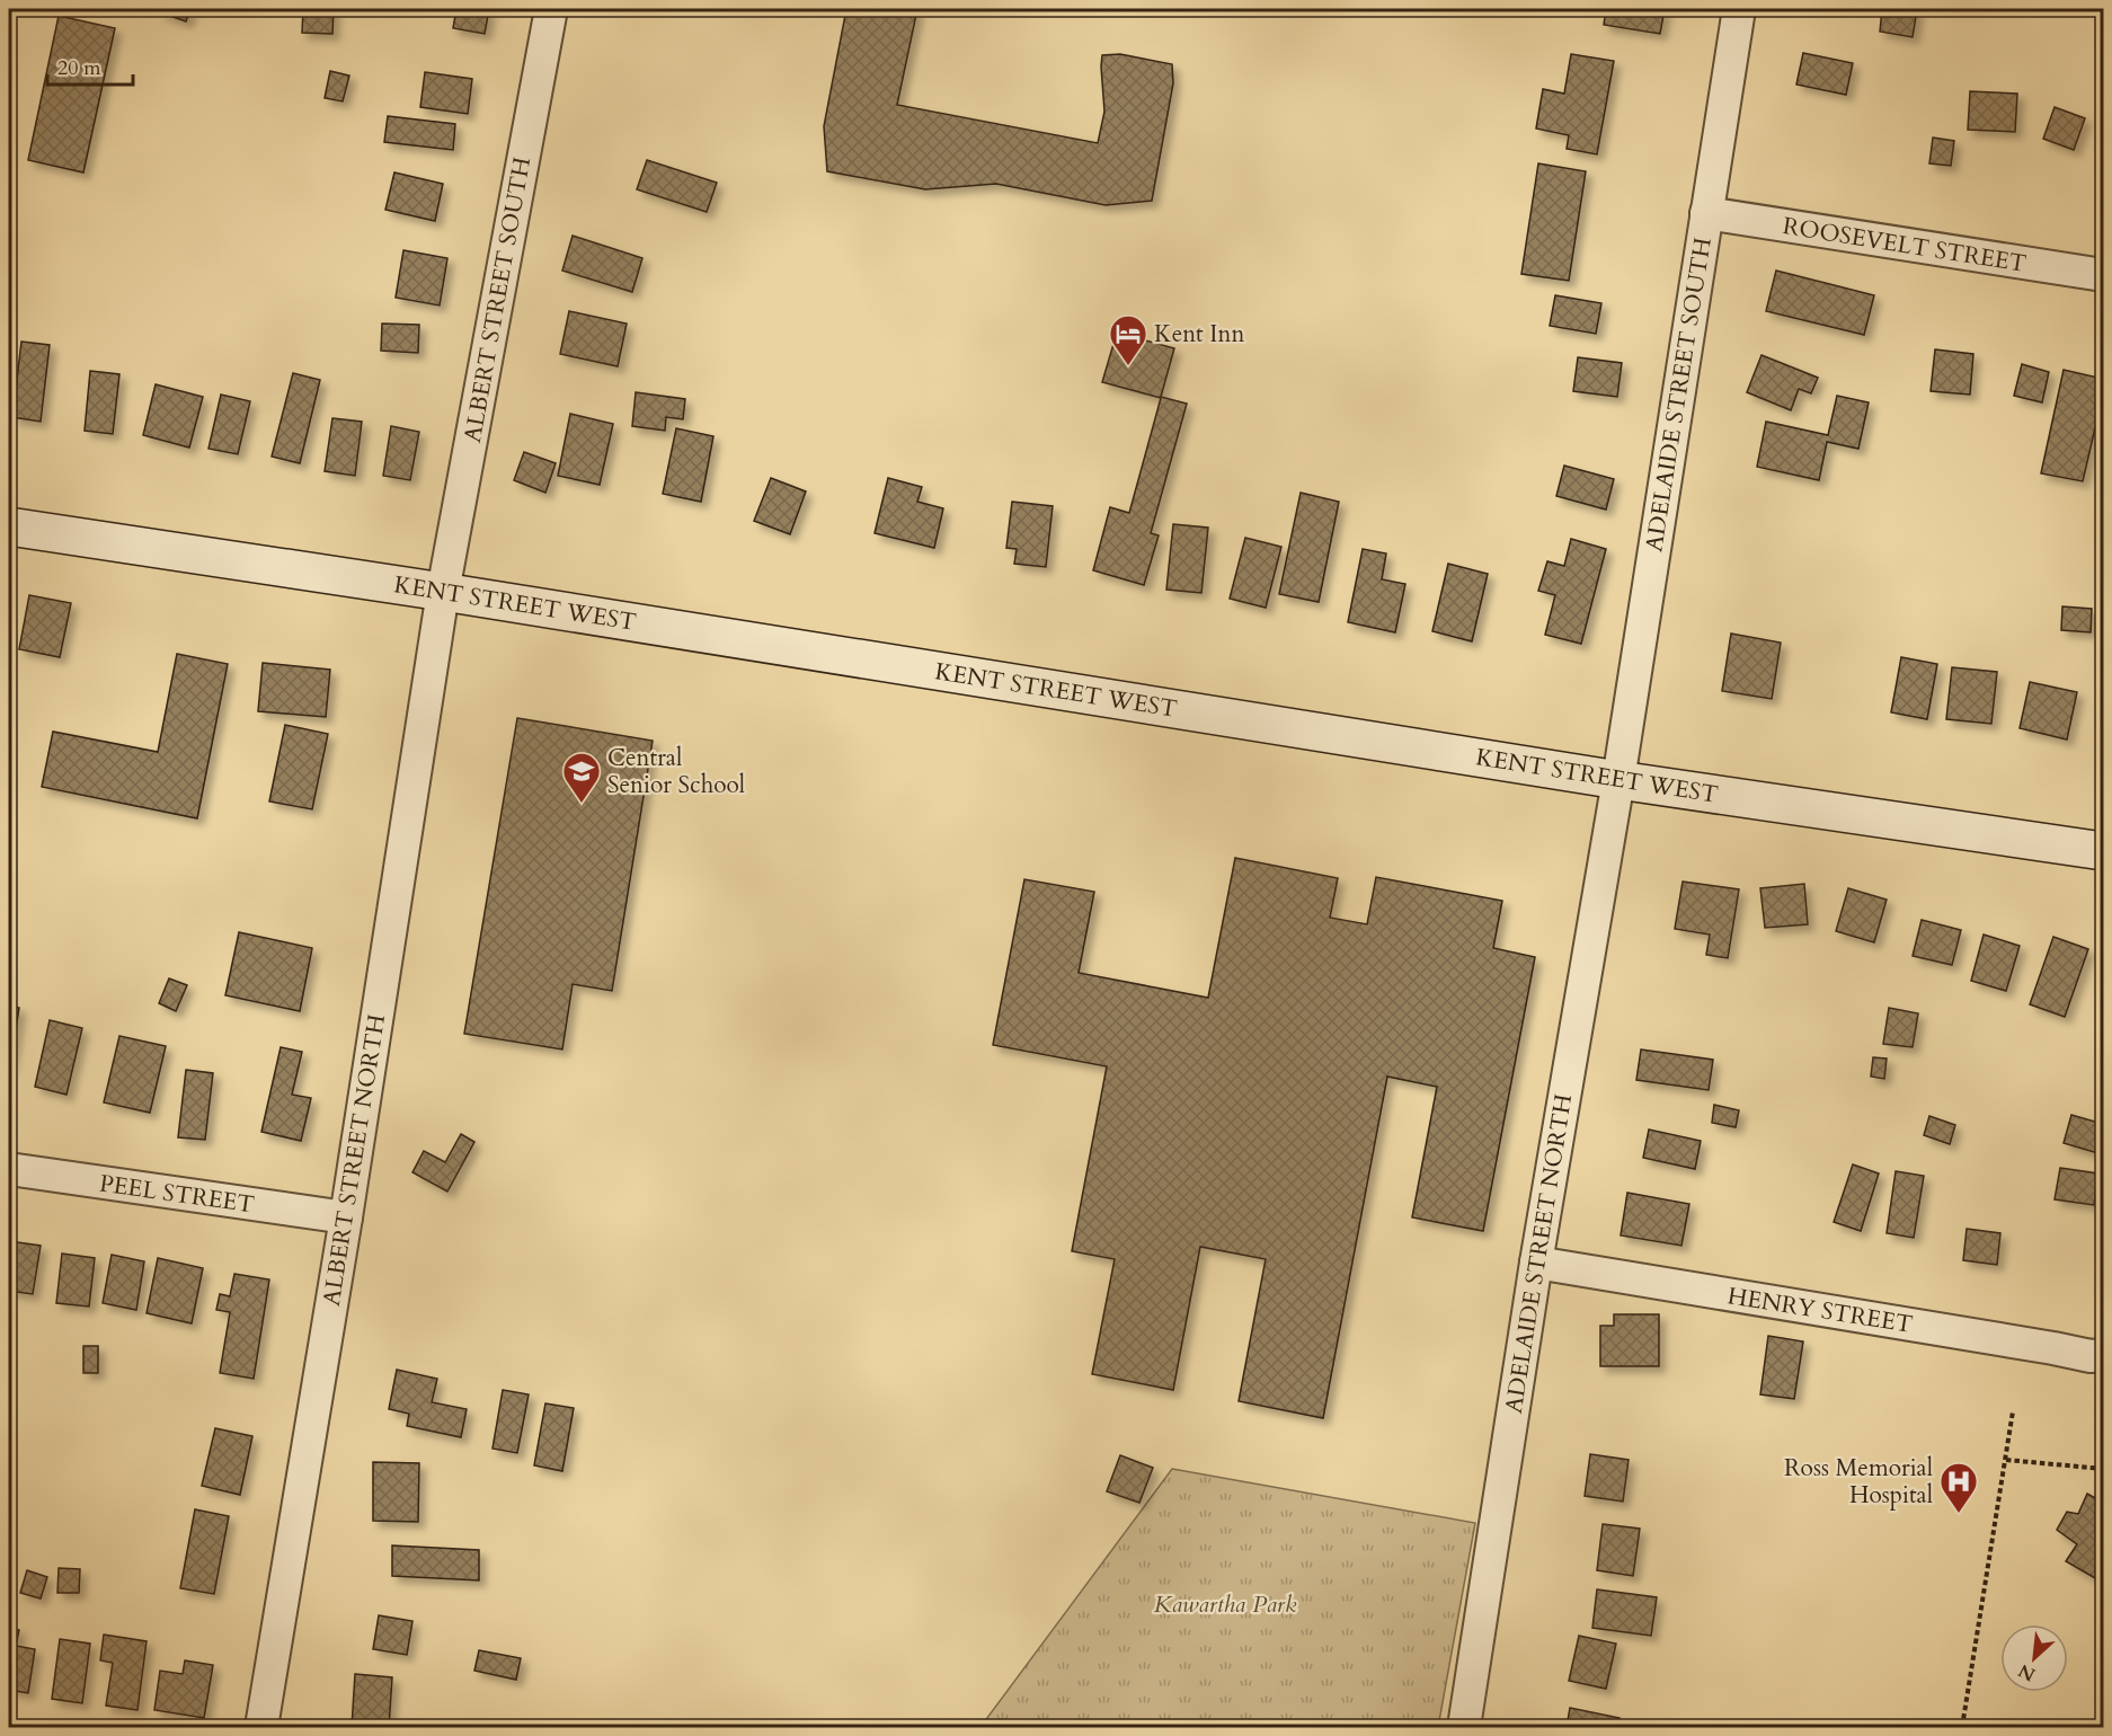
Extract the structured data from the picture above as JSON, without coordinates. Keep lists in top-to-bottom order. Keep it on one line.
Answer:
{"streets":{"main road":["KENT STREET WEST"],"street":["ROOSEVELT STREET","ALBERT STREET SOUTH","ADELAIDE STREET SOUTH","ALBERT STREET NORTH","PEEL STREET","ADELAIDE STREET NORTH","HENRY STREET"]},"crossings":[["ROOSEVELT STREET","ADELAIDE STREET SOUTH"],["ALBERT STREET SOUTH","KENT STREET WEST"],["ALBERT STREET SOUTH","ALBERT STREET NORTH"],["ADELAIDE STREET SOUTH","KENT STREET WEST"],["ADELAIDE STREET SOUTH","ADELAIDE STREET NORTH"],["KENT STREET WEST","ALBERT STREET NORTH"],["KENT STREET WEST","ADELAIDE STREET NORTH"],["ALBERT STREET NORTH","PEEL STREET"],["ADELAIDE STREET NORTH","HENRY STREET"]],"parks":["Kawartha Park"],"places":{"hotel":["Kent Inn"],"school or university":["Central Senior School"],"hospital":["Ross Memorial Hospital"]},"scale_bar":"20 m","north":"bottom left"}
